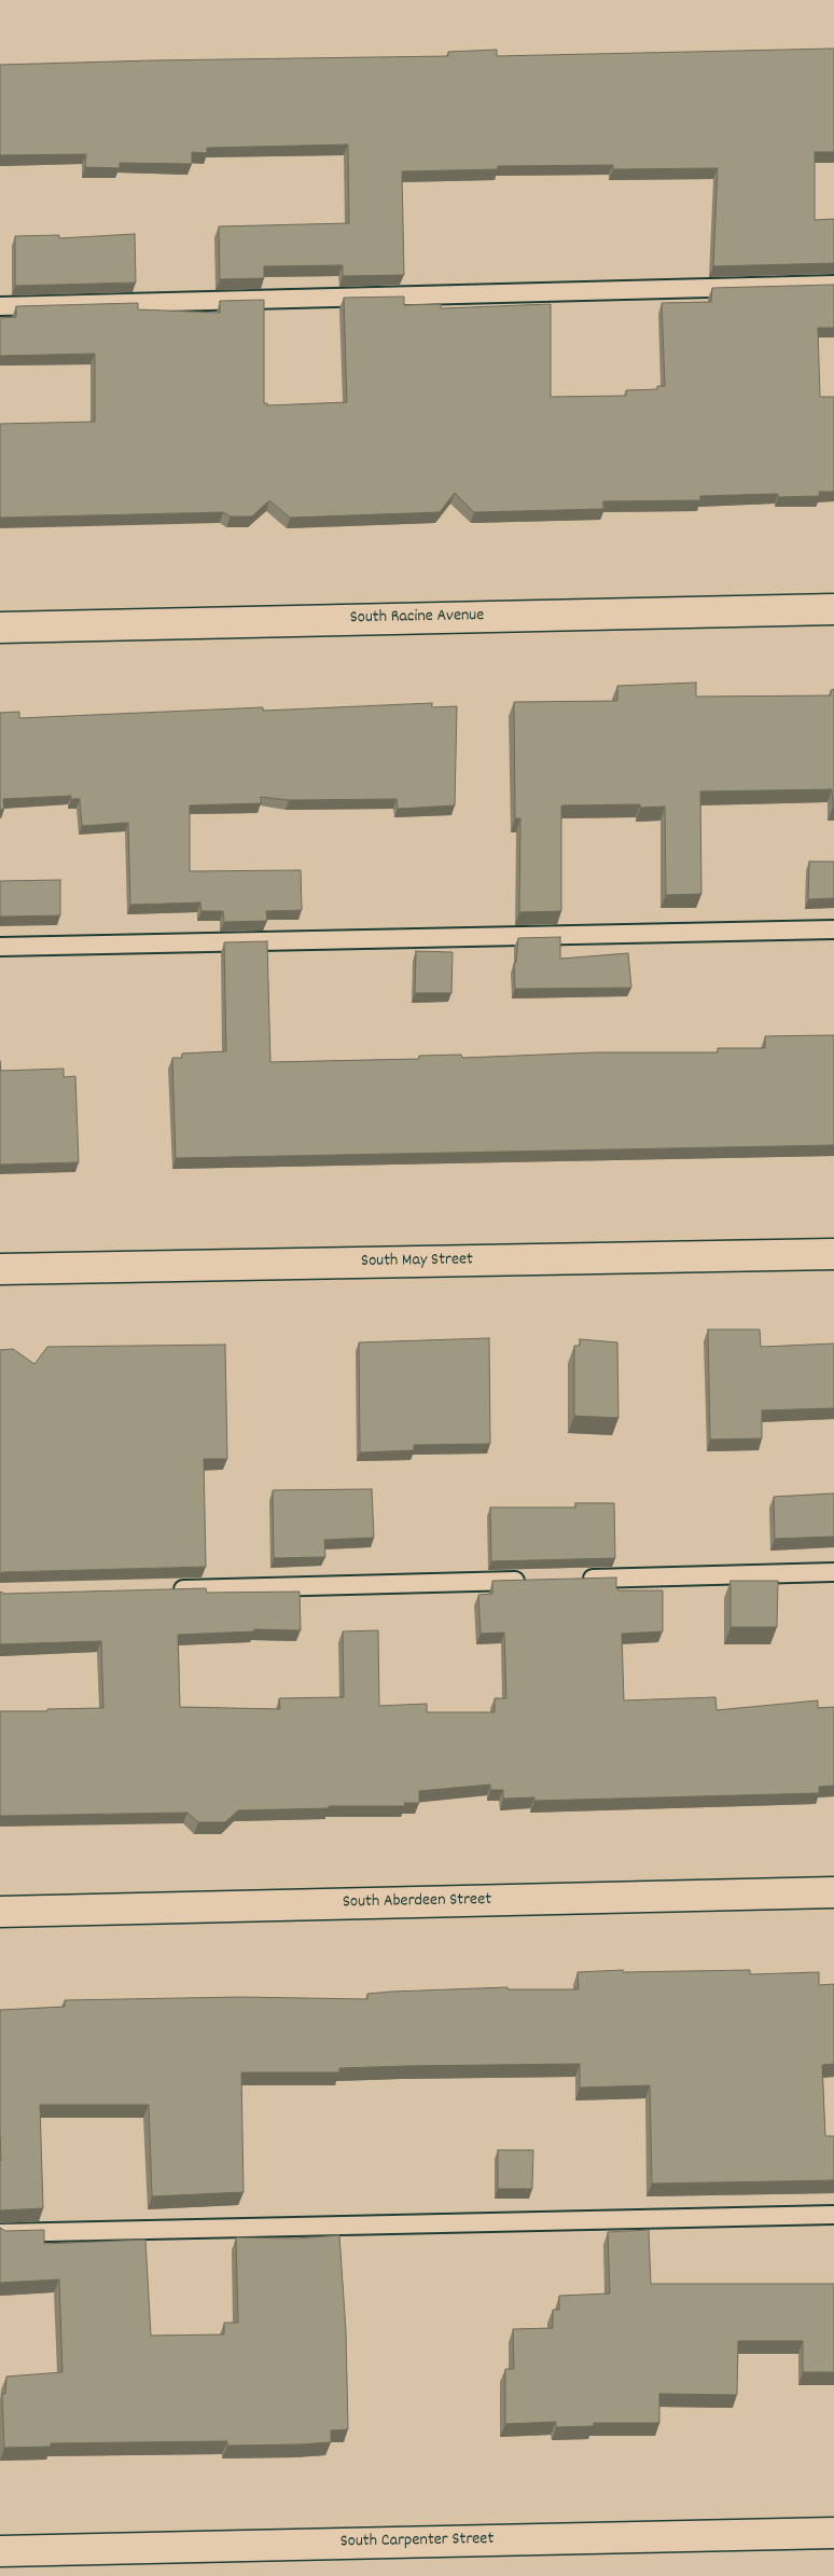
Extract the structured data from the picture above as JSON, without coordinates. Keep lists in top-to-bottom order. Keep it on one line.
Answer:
{"streets":{"street":["South Racine Avenue","South May Street","South Aberdeen Street","South Carpenter Street"]}}
